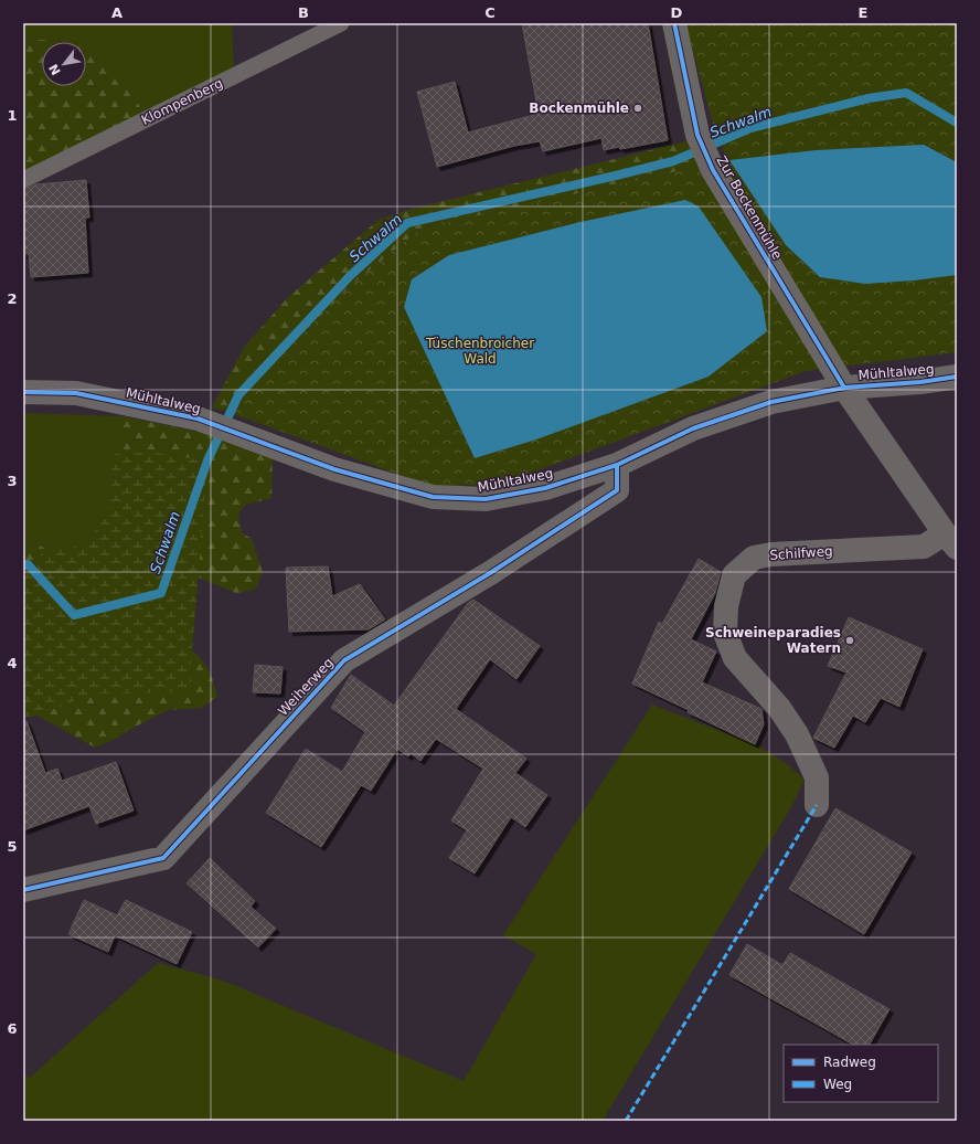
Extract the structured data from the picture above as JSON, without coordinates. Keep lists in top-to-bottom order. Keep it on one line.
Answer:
{"streets":{"street":["Zur Bockenmühle","Mühltalweg","Schilfweg","Weiherweg"],"lane":["Klompenberg"]},"crossings":[["Zur Bockenmühle","Mühltalweg"],["Zur Bockenmühle","Schilfweg"],["Mühltalweg","Schilfweg"],["Mühltalweg","Weiherweg"]],"water":["Schwalm"],"parks":["Tüschenbroicher Wald"],"places":["Bockenmühle","Schweineparadies Watern"],"legend":["Radweg","Weg"],"north":"bottom left","grid":{"columns":["A","B","C","D","E"],"rows":["1","2","3","4","5","6"]}}
